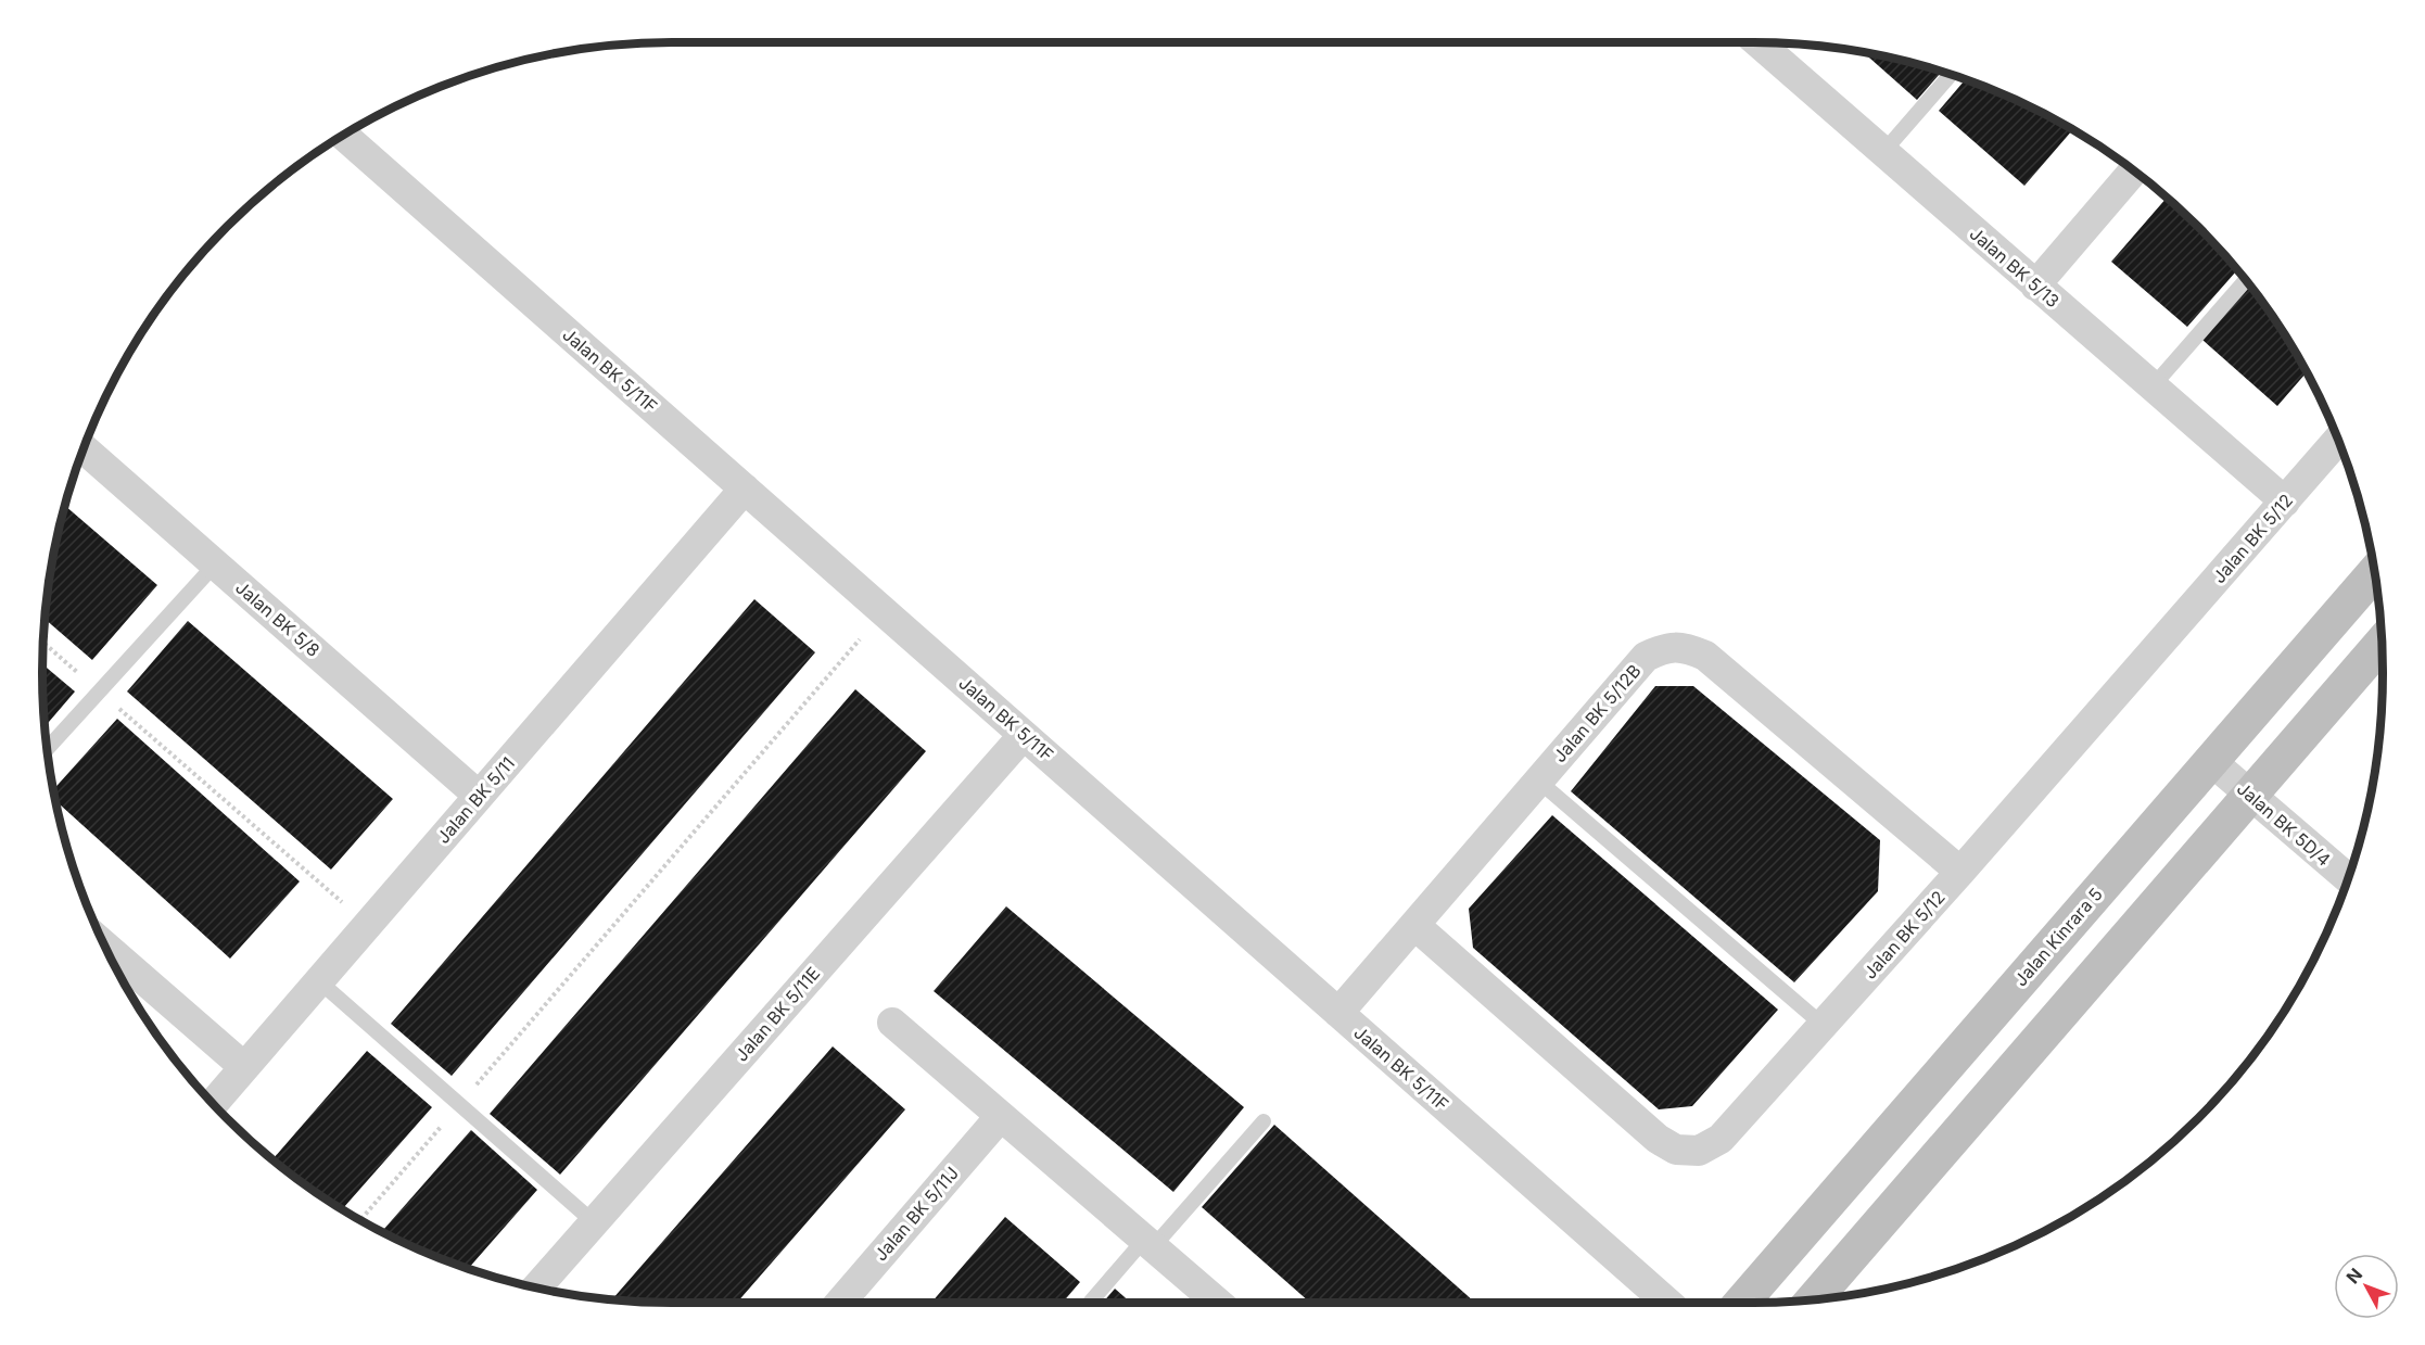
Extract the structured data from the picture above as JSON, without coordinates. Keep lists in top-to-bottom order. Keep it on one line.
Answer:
{"streets":{"main road":["Jalan Kinrara 5"],"street":["Jalan BK 5/13","Jalan BK 5/11F","Jalan BK 5/12","Jalan BK 5/8","Jalan BK 5/12B","Jalan BK 5/11","Jalan BK 5D/4","Jalan BK 5/11E","Jalan BK 5/11J"]},"crossings":[["Jalan BK 5/13","Jalan BK 5/12"],["Jalan BK 5/11F","Jalan BK 5/12B"],["Jalan BK 5/11F","Jalan BK 5/11"],["Jalan BK 5/11F","Jalan BK 5/11E"],["Jalan BK 5/12","Jalan BK 5/12B"],["Jalan BK 5/8","Jalan BK 5/11"],["Jalan BK 5D/4","Jalan Kinrara 5"]],"north":"top left"}
